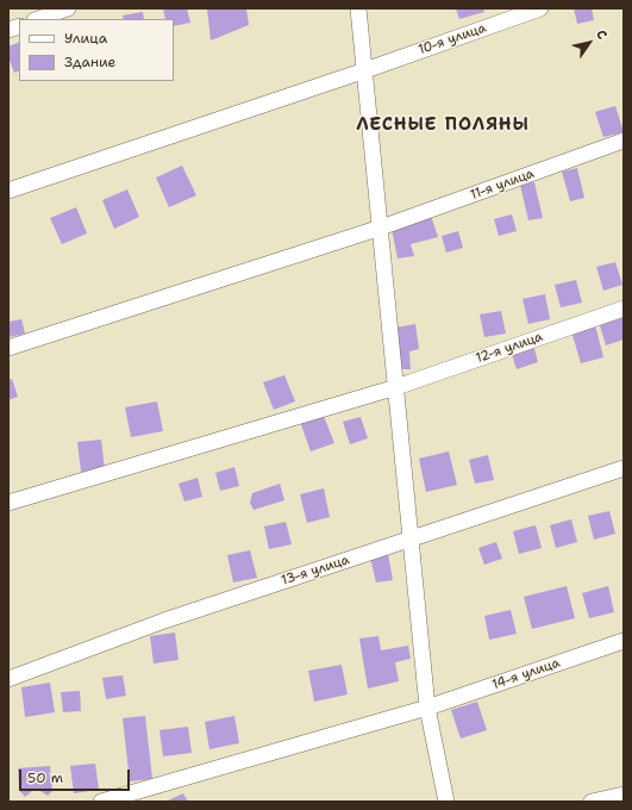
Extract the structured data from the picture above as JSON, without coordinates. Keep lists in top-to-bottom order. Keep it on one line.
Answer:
{"streets":{"street":["10-я улица","11-я улица","12-я улица","13-я улица","14-я улица"]},"districts":["ЛЕСНЫЕ ПОЛЯНЫ"],"legend":["Улица","Здание"],"scale_bar":"50 m","north":"top right"}
